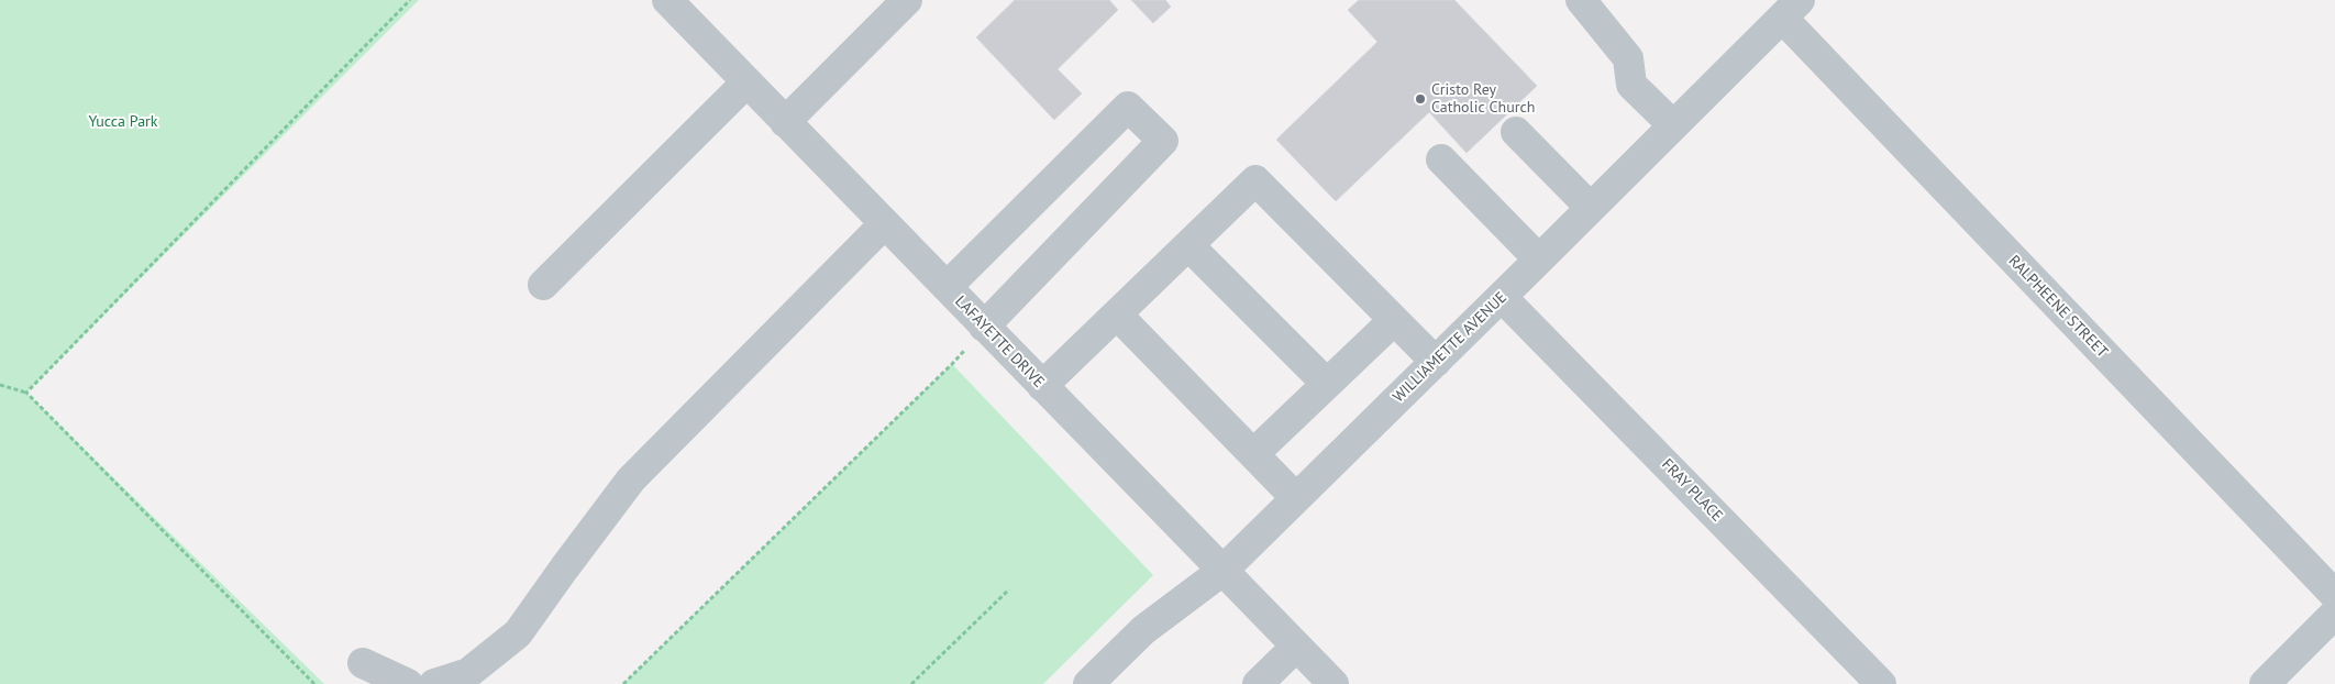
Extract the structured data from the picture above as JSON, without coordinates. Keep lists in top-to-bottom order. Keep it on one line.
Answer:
{"streets":{"street":["RALPHEENE STREET","LAFAYETTE DRIVE","WILLIAMETTE AVENUE","FRAY PLACE"]},"crossings":[["RALPHEENE STREET","WILLIAMETTE AVENUE"],["LAFAYETTE DRIVE","WILLIAMETTE AVENUE"],["WILLIAMETTE AVENUE","FRAY PLACE"]],"parks":["Yucca Park"],"places":["Cristo Rey Catholic Church"]}
